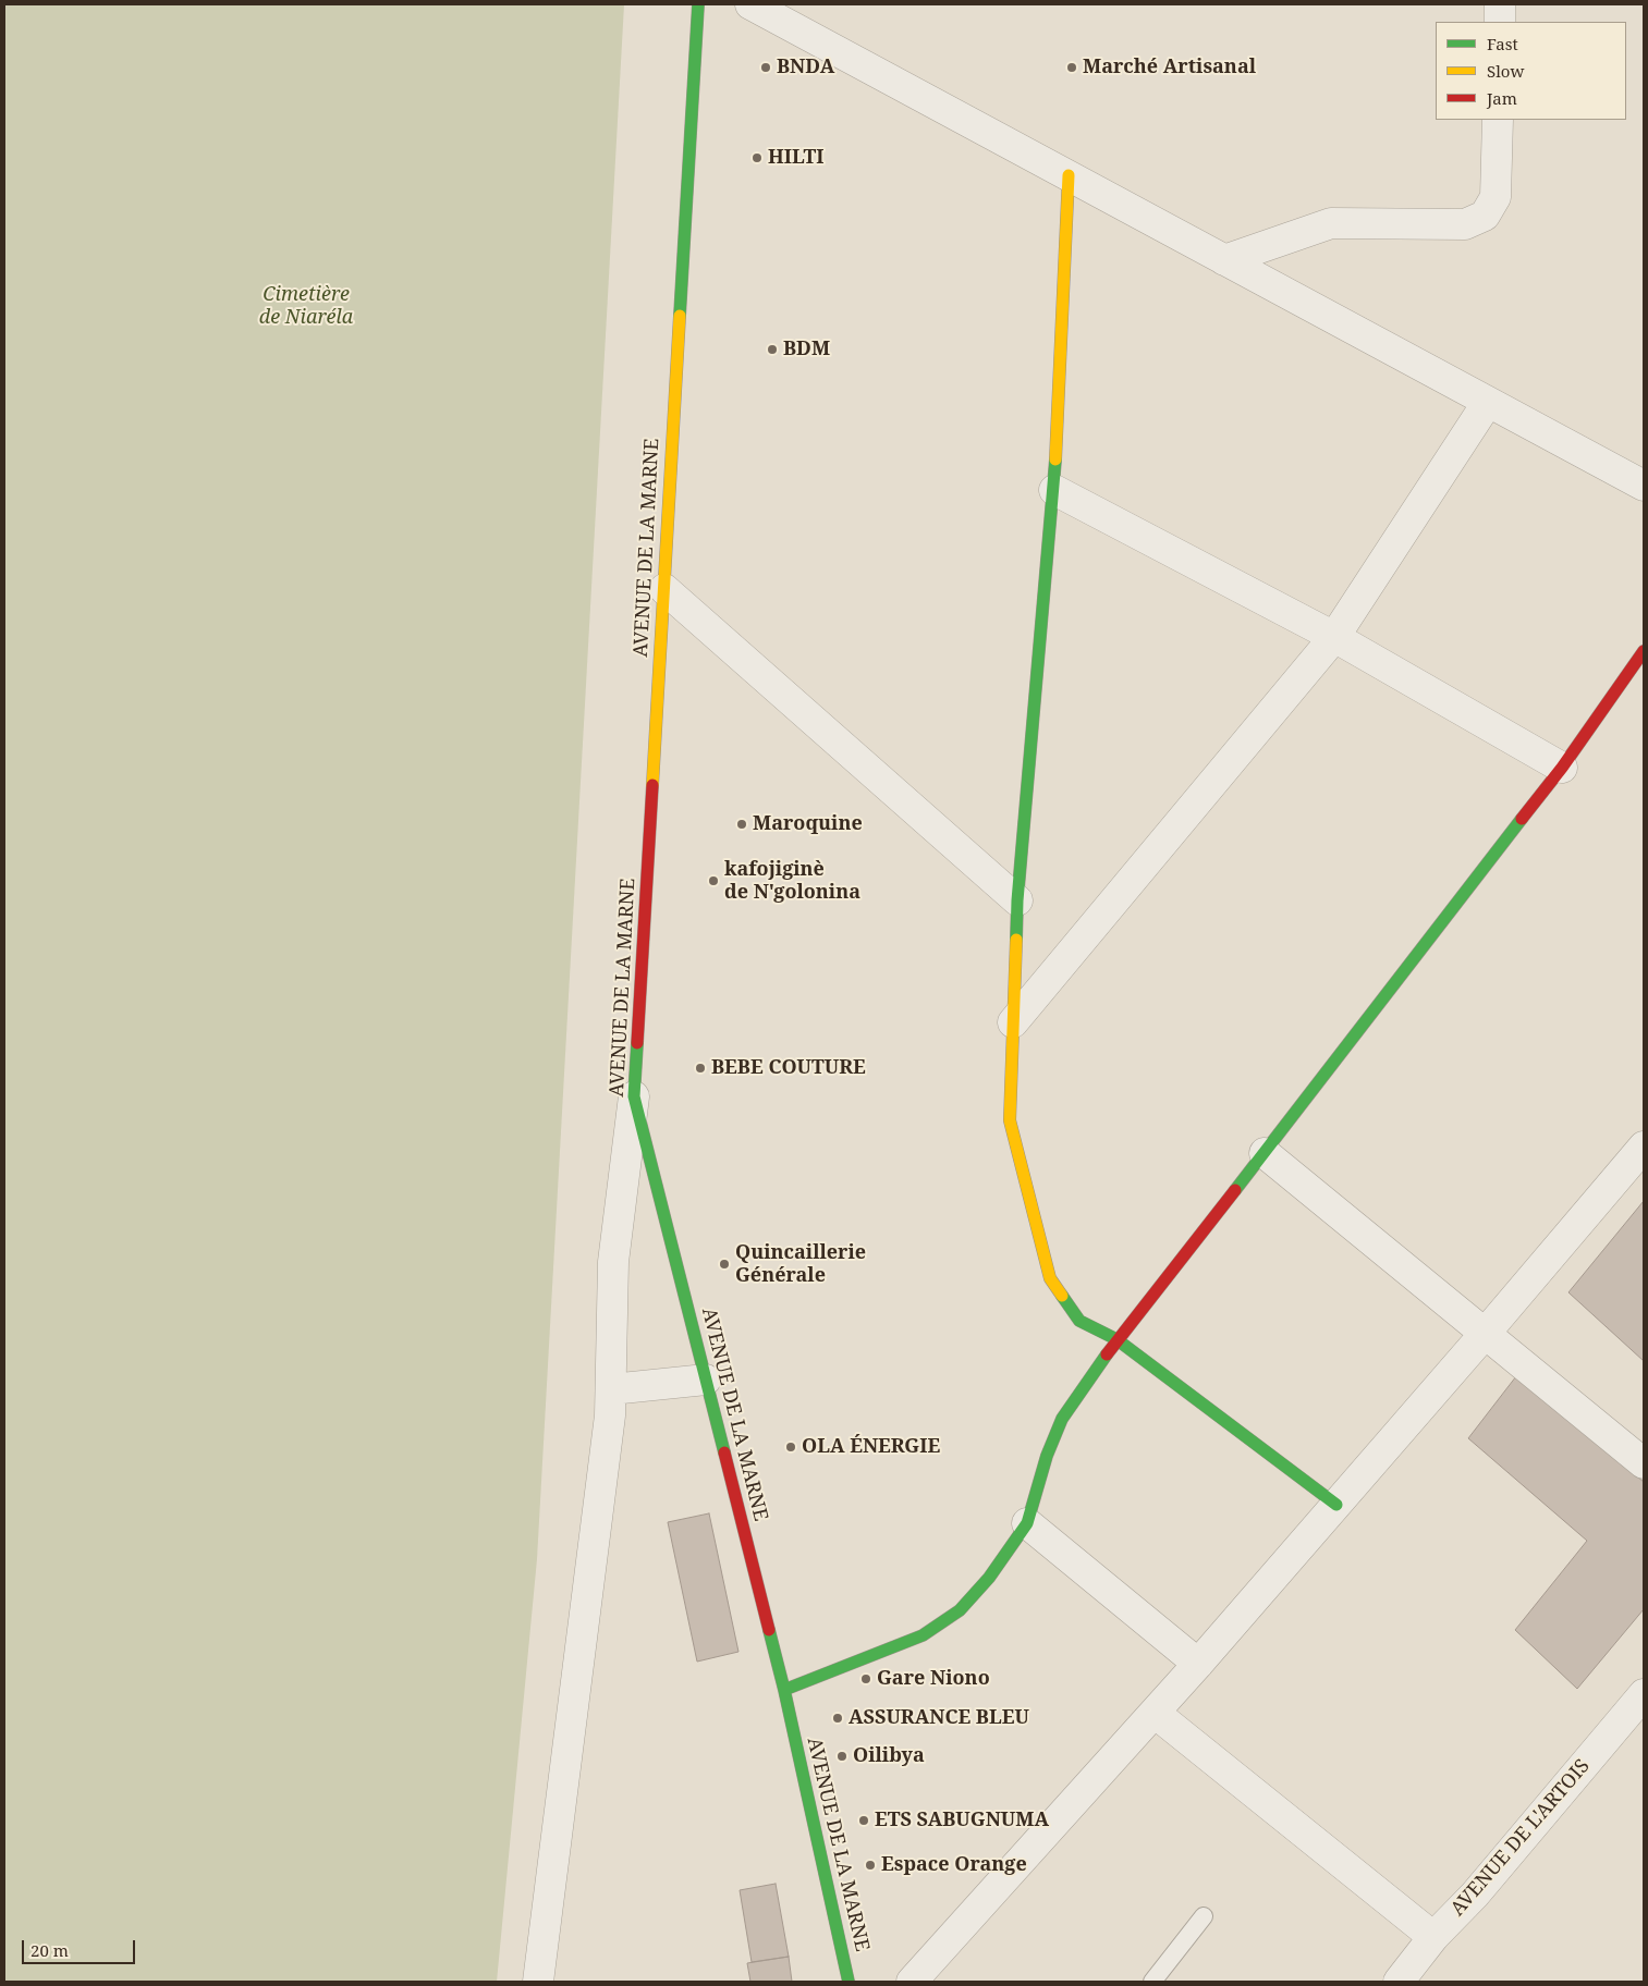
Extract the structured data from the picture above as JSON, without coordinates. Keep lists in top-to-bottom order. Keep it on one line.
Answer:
{"streets":{"street":["AVENUE DE LA MARNE","AVENUE DE L'ARTOIS"]},"parks":["Cimetière de Niaréla"],"places":["BNDA","Marché Artisanal","HILTI","BDM","Maroquine","kafojiginè de N'golonina","BEBE COUTURE","Quincaillerie Générale","OLA ÉNERGIE","Gare Niono","ASSURANCE BLEU","Oilibya","ETS SABUGNUMA","Espace Orange"],"legend":["Fast","Slow","Jam"],"scale_bar":"20 m"}
